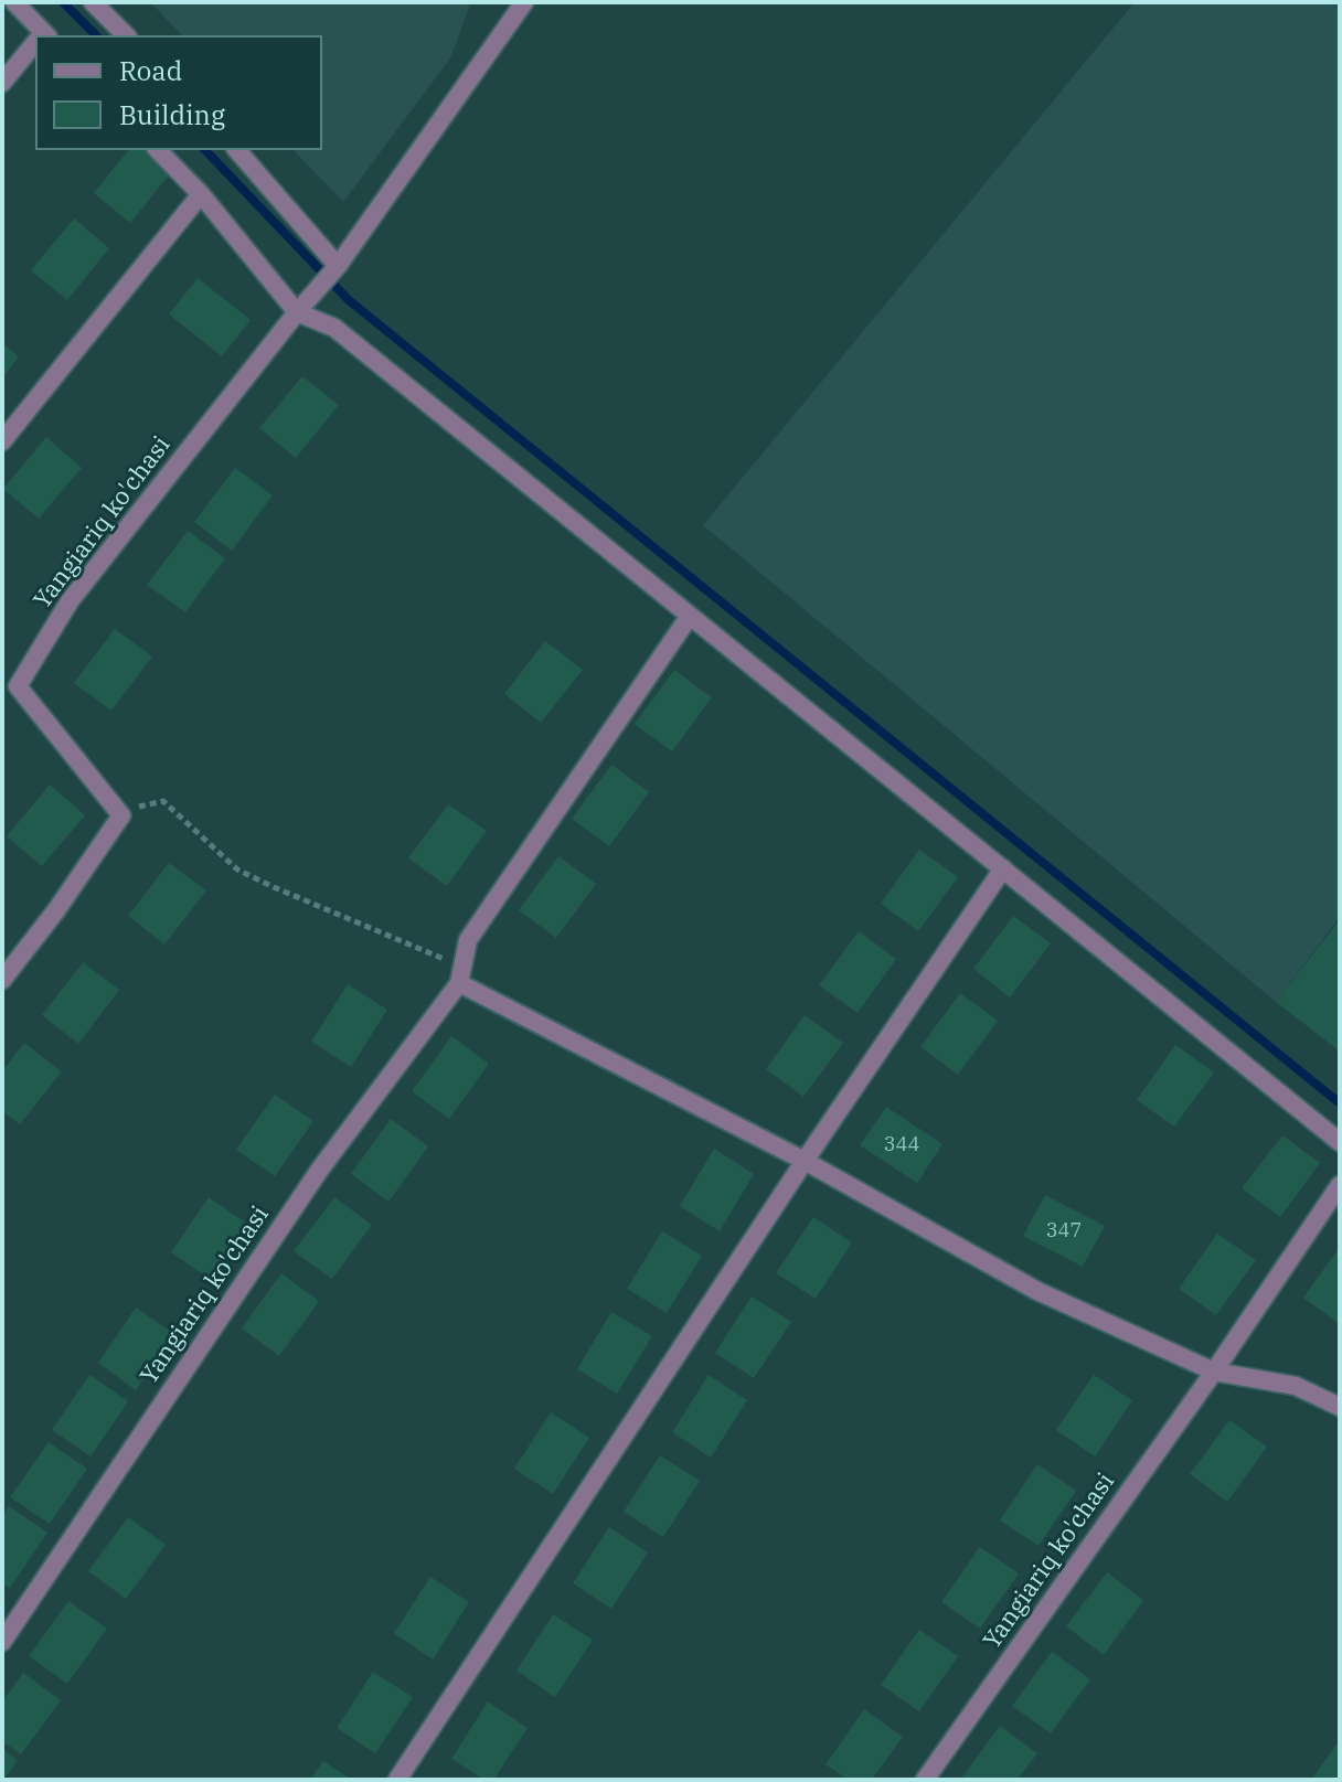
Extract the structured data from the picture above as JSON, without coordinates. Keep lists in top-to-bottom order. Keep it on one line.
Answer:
{"streets":{"street":["Yangiariq ko'chasi"]},"house_numbers":["344","347"],"legend":["Road","Building"]}
